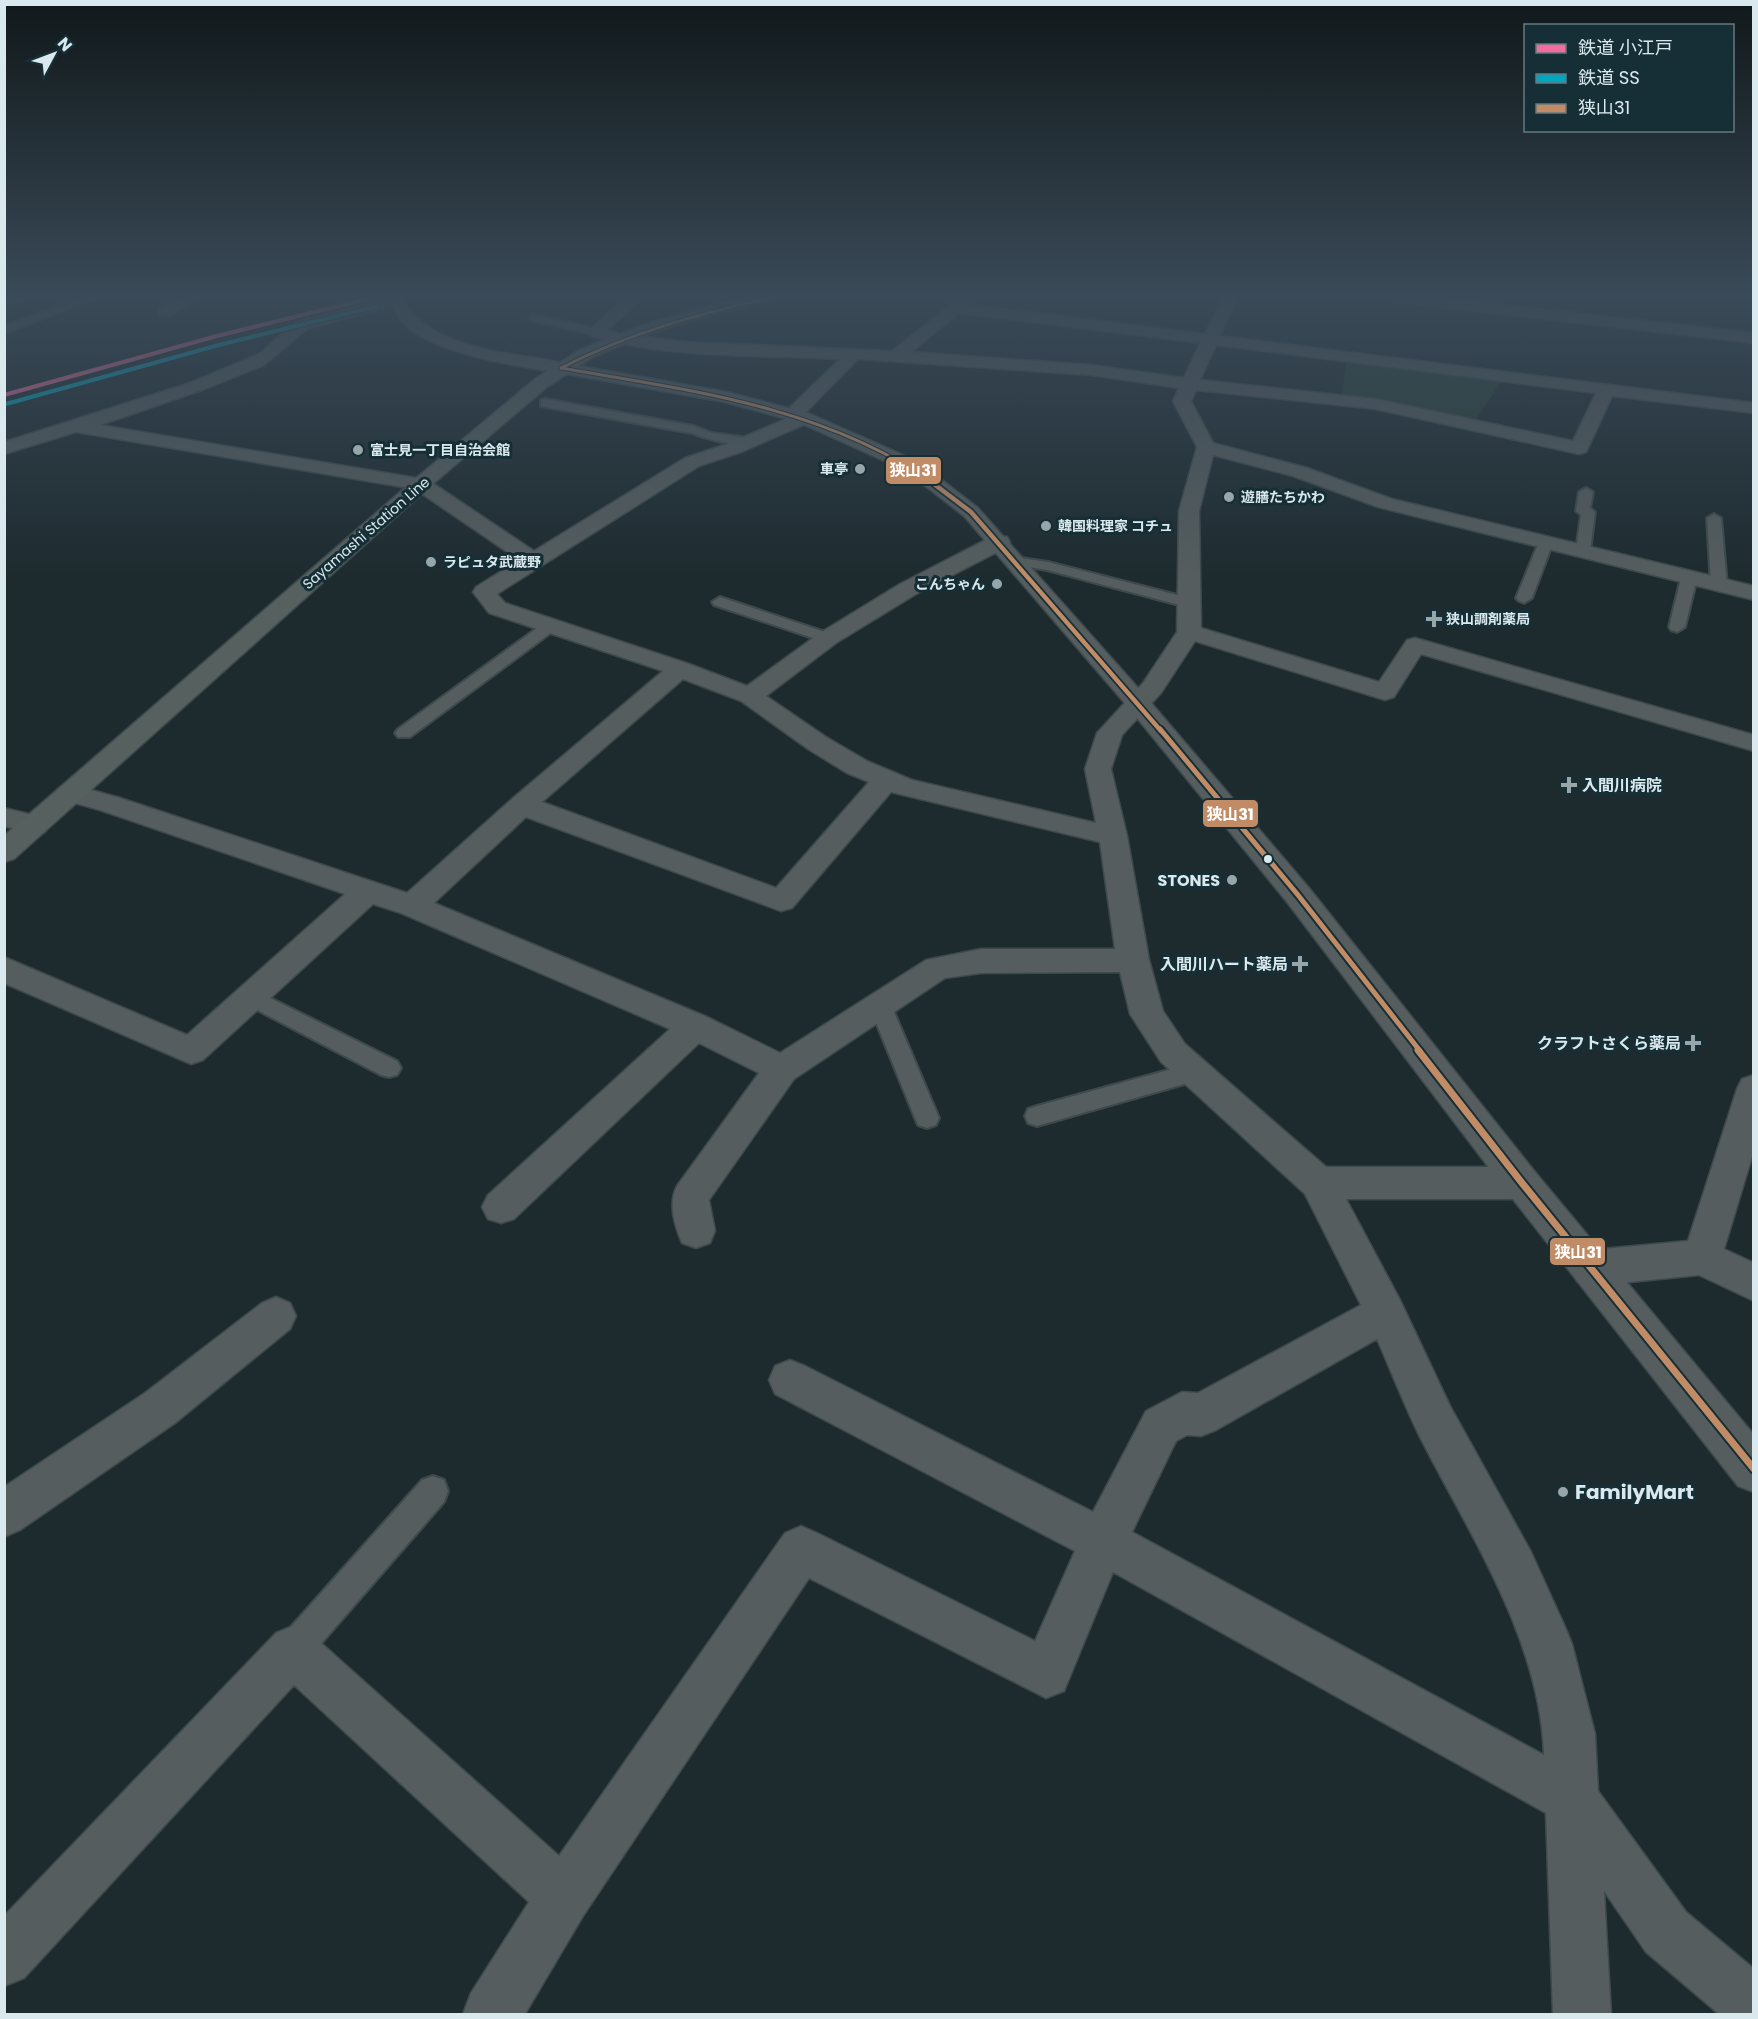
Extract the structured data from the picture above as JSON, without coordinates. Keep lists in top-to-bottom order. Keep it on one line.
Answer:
{"streets":{"main road":["Sayamashi Station Line"]},"places":{"other":["富士見一丁目自治会館","車亭","遊膳たちかわ","韓国料理家 コチュ","ラピュタ武蔵野","こんちゃん","STONES","FamilyMart"],"health":["狭山調剤薬局","入間川病院","入間川ハート薬局","クラフトさくら薬局"]},"lines":["rail line 小江戸","rail line SS","transit line 狭山31"],"legend":["鉄道 小江戸","鉄道 SS","狭山31"],"north":"top right"}
